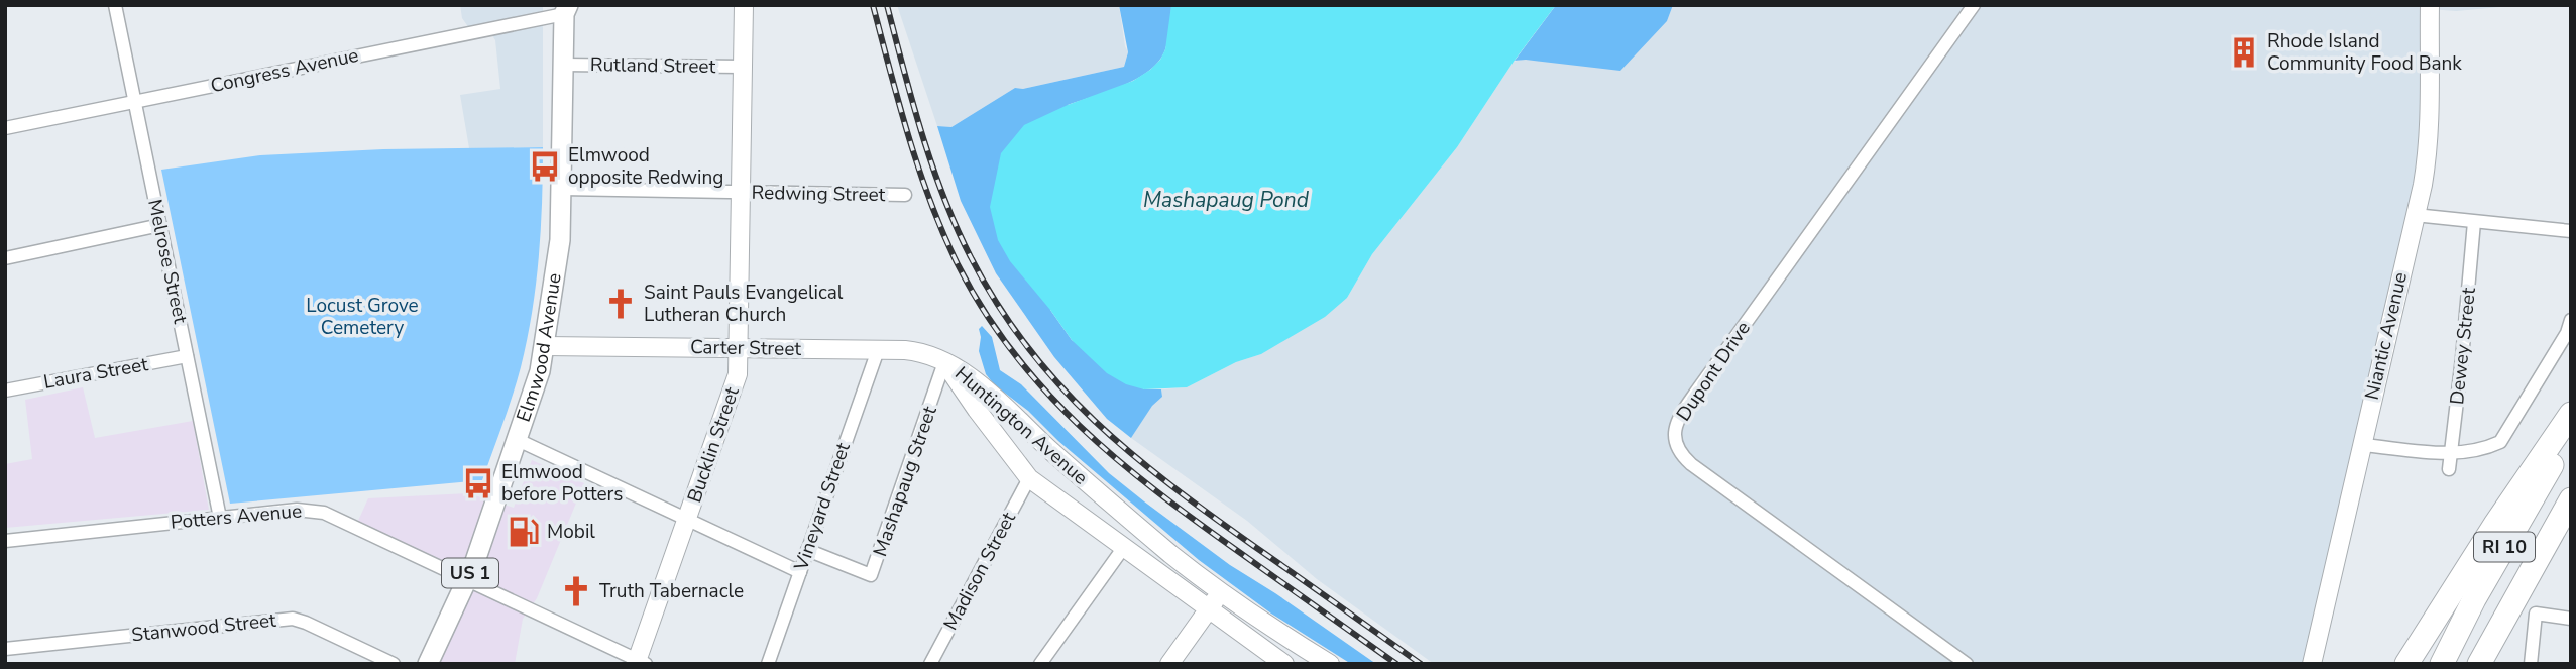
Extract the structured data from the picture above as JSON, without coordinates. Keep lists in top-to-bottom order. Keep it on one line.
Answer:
{"streets":{"highway":["RI 10"],"main road":["Elmwood Avenue","US 1"],"street":["Rutland Street","Congress Avenue","Redwing Street","Melrose Street","Niantic Avenue","Dewey Street","Carter Street","Dupont Drive","Laura Street","Huntington Avenue","Bucklin Street","Mashapaug Street","Vineyard Street","Potters Avenue","Madison Street","Stanwood Street"]},"crossings":[["Rutland Street","Elmwood Avenue"],["Rutland Street","Bucklin Street"],["Congress Avenue","Melrose Street"],["Congress Avenue","Elmwood Avenue"],["Redwing Street","Elmwood Avenue"],["Redwing Street","Bucklin Street"],["Melrose Street","Laura Street"],["Melrose Street","Potters Avenue"],["Elmwood Avenue","Carter Street"],["Elmwood Avenue","Potters Avenue"],["Carter Street","Huntington Avenue"],["Carter Street","Bucklin Street"],["Carter Street","Mashapaug Street"],["Carter Street","Vineyard Street"],["Huntington Avenue","Mashapaug Street"],["Huntington Avenue","Madison Street"],["Bucklin Street","Potters Avenue"],["Mashapaug Street","Vineyard Street"]],"water":["Mashapaug Pond"],"parks":["Locust Grove Cemetery"],"places":{"building":["Rhode Island Community Food Bank"],"bus stop":["Elmwood opposite Redwing","Elmwood before Potters"],"church":["Saint Pauls Evangelical Lutheran Church","Truth Tabernacle"],"fuel station":["Mobil"]}}
